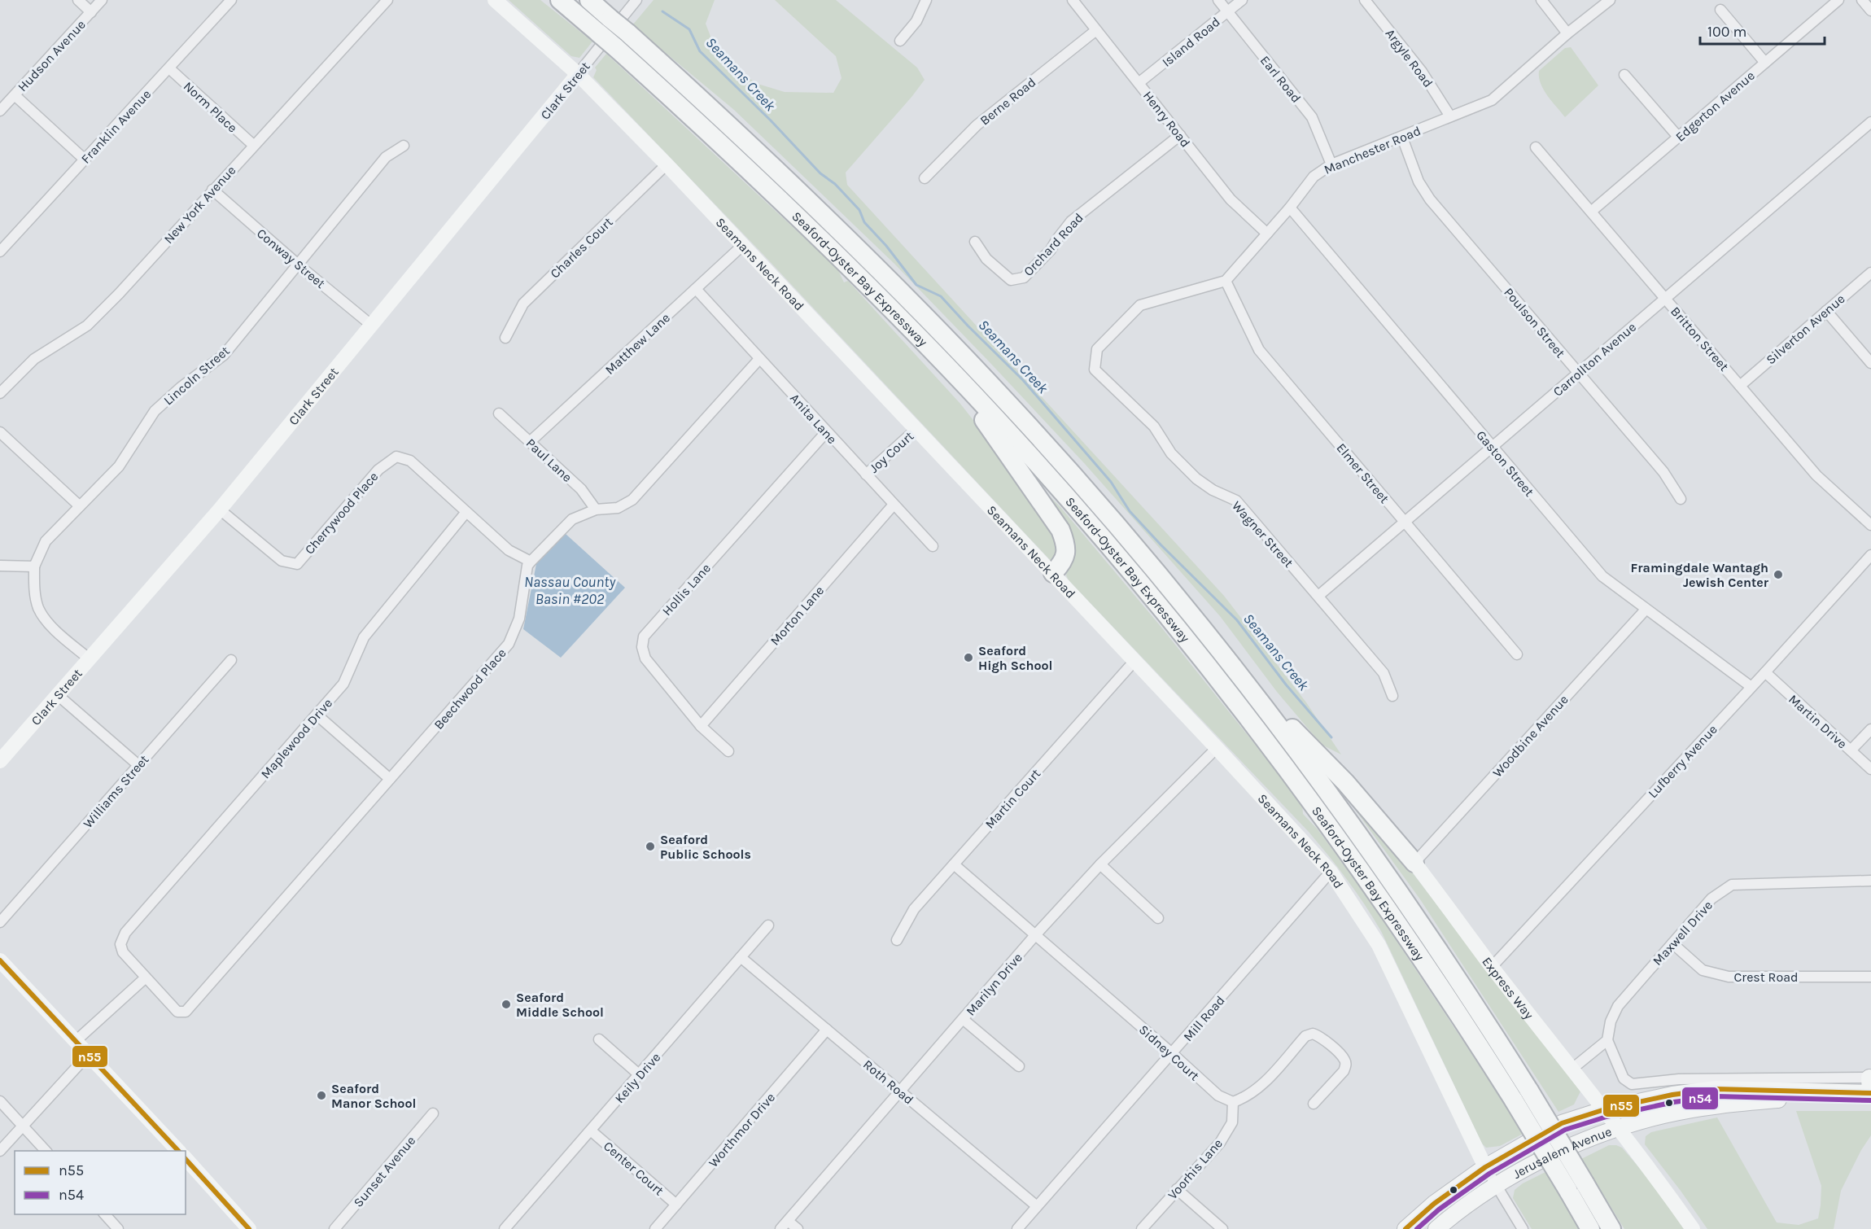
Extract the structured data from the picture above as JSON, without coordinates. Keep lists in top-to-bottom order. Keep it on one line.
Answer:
{"streets":{"highway":["Seaford-Oyster Bay Expressway"],"main road":["Jerusalem Avenue"],"street":["Island Road","Hudson Avenue","Argyle Road","Earl Road","Clark Street","Berne Road","Edgerton Avenue","Norm Place","Henry Road","Franklin Avenue","Manchester Road","New York Avenue","Orchard Road","Charles Court","Conway Street","Seamans Neck Road","Poulson Street","Silverton Avenue","Britton Street","Matthew Lane","Carrollton Avenue","Lincoln Street","Anita Lane","Joy Court","Paul Lane","Gaston Street","Elmer Street","Cherrywood Place","Wagner Street","Hollis Lane","Morton Lane","Beechwood Place","Martin Drive","Woodbine Avenue","Maplewood Drive","Lufberry Avenue","Williams Street","Martin Court","Maxwell Drive","Crest Road","Marilyn Drive","Express Way","Mill Road","Sidney Court","Keily Drive","Roth Road","Worthmor Drive","Center Court","Voorhis Lane","Sunset Avenue"]},"crossings":[["Island Road","Earl Road"],["Island Road","Henry Road"],["Argyle Road","Manchester Road"],["Earl Road","Manchester Road"],["Clark Street","Conway Street"],["Clark Street","Seamans Neck Road"],["Clark Street","Seaford-Oyster Bay Expressway"],["Clark Street","Lincoln Street"],["Clark Street","Cherrywood Place"],["Berne Road","Henry Road"],["Edgerton Avenue","Britton Street"],["Norm Place","Franklin Avenue"],["Norm Place","New York Avenue"],["Henry Road","Manchester Road"],["Henry Road","Orchard Road"],["Manchester Road","Poulson Street"],["Manchester Road","Gaston Street"],["Manchester Road","Elmer Street"],["Manchester Road","Wagner Street"],["New York Avenue","Conway Street"],["Charles Court","Seamans Neck Road"],["Conway Street","Lincoln Street"],["Seamans Neck Road","Matthew Lane"],["Seamans Neck Road","Joy Court"],["Seamans Neck Road","Martin Court"],["Seamans Neck Road","Marilyn Drive"],["Seamans Neck Road","Mill Road"],["Seamans Neck Road","Jerusalem Avenue"],["Poulson Street","Carrollton Avenue"],["Silverton Avenue","Britton Street"],["Britton Street","Carrollton Avenue"],["Matthew Lane","Anita Lane"],["Matthew Lane","Paul Lane"],["Carrollton Avenue","Gaston Street"],["Carrollton Avenue","Elmer Street"],["Carrollton Avenue","Wagner Street"],["Anita Lane","Joy Court"],["Anita Lane","Hollis Lane"],["Anita Lane","Morton Lane"],["Anita Lane","Beechwood Place"],["Paul Lane","Beechwood Place"],["Gaston Street","Woodbine Avenue"],["Gaston Street","Lufberry Avenue"],["Elmer Street","Wagner Street"],["Cherrywood Place","Beechwood Place"],["Cherrywood Place","Maplewood Drive"],["Hollis Lane","Morton Lane"],["Beechwood Place","Maplewood Drive"],["Martin Drive","Lufberry Avenue"],["Woodbine Avenue","Express Way"],["Lufberry Avenue","Express Way"],["Martin Court","Sidney Court"],["Maxwell Drive","Crest Road"],["Marilyn Drive","Sidney Court"],["Marilyn Drive","Roth Road"],["Express Way","Jerusalem Avenue"],["Mill Road","Sidney Court"],["Mill Road","Roth Road"],["Sidney Court","Voorhis Lane"],["Keily Drive","Roth Road"],["Keily Drive","Center Court"],["Roth Road","Worthmor Drive"],["Worthmor Drive","Center Court"]],"water":["Seamans Creek","Nassau County Basin #202"],"places":["Framingdale Wantagh Jewish Center","Seaford High School","Seaford Public Schools","Seaford Middle School","Seaford Manor School"],"lines":["transit line n55","transit line n54"],"legend":["n55","n54"],"scale_bar":"100 m"}
